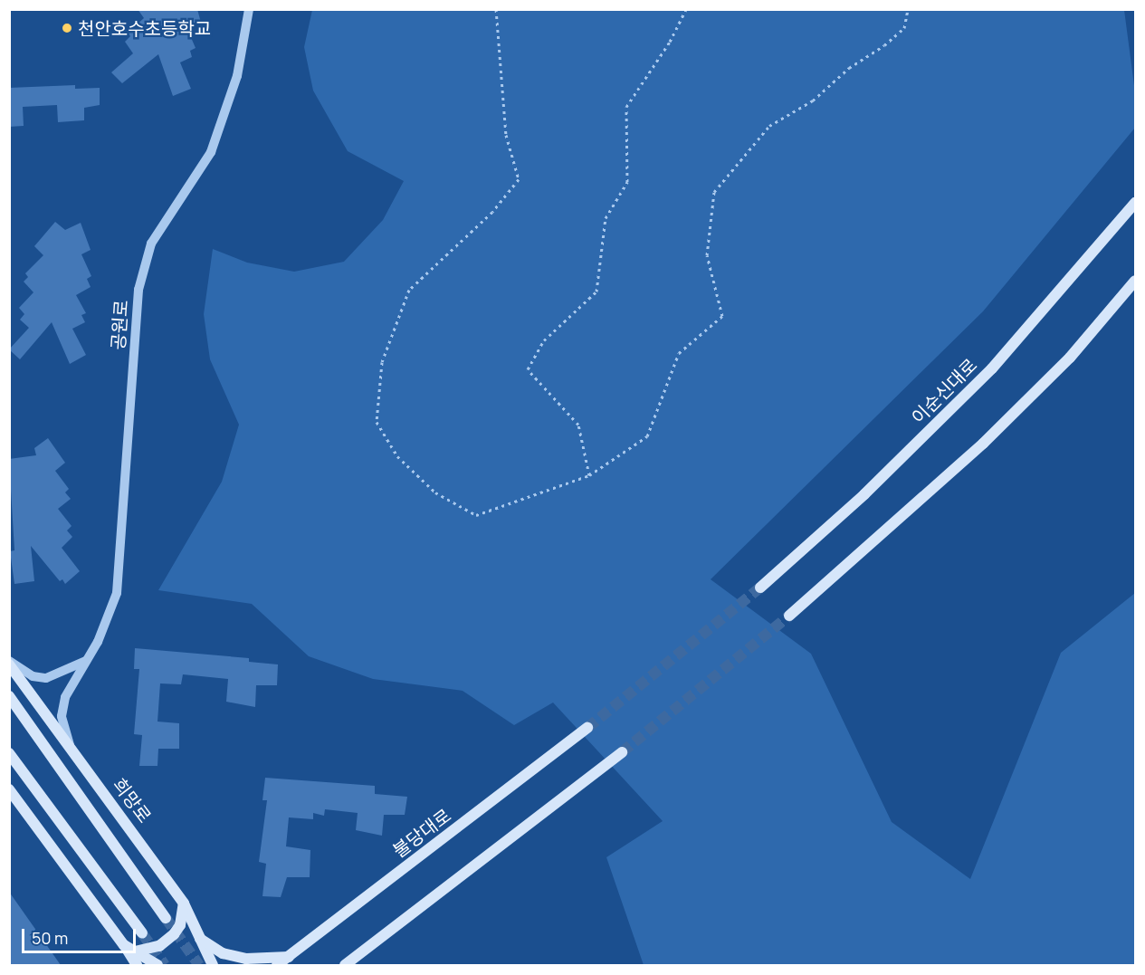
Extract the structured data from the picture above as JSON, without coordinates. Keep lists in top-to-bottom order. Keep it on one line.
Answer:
{"streets":{"main road":["이순신대로","희망로","불당대로"],"street":["공원로"]},"crossings":[["공원로","희망로"]],"places":["천안호수초등학교"],"scale_bar":"50 m"}
